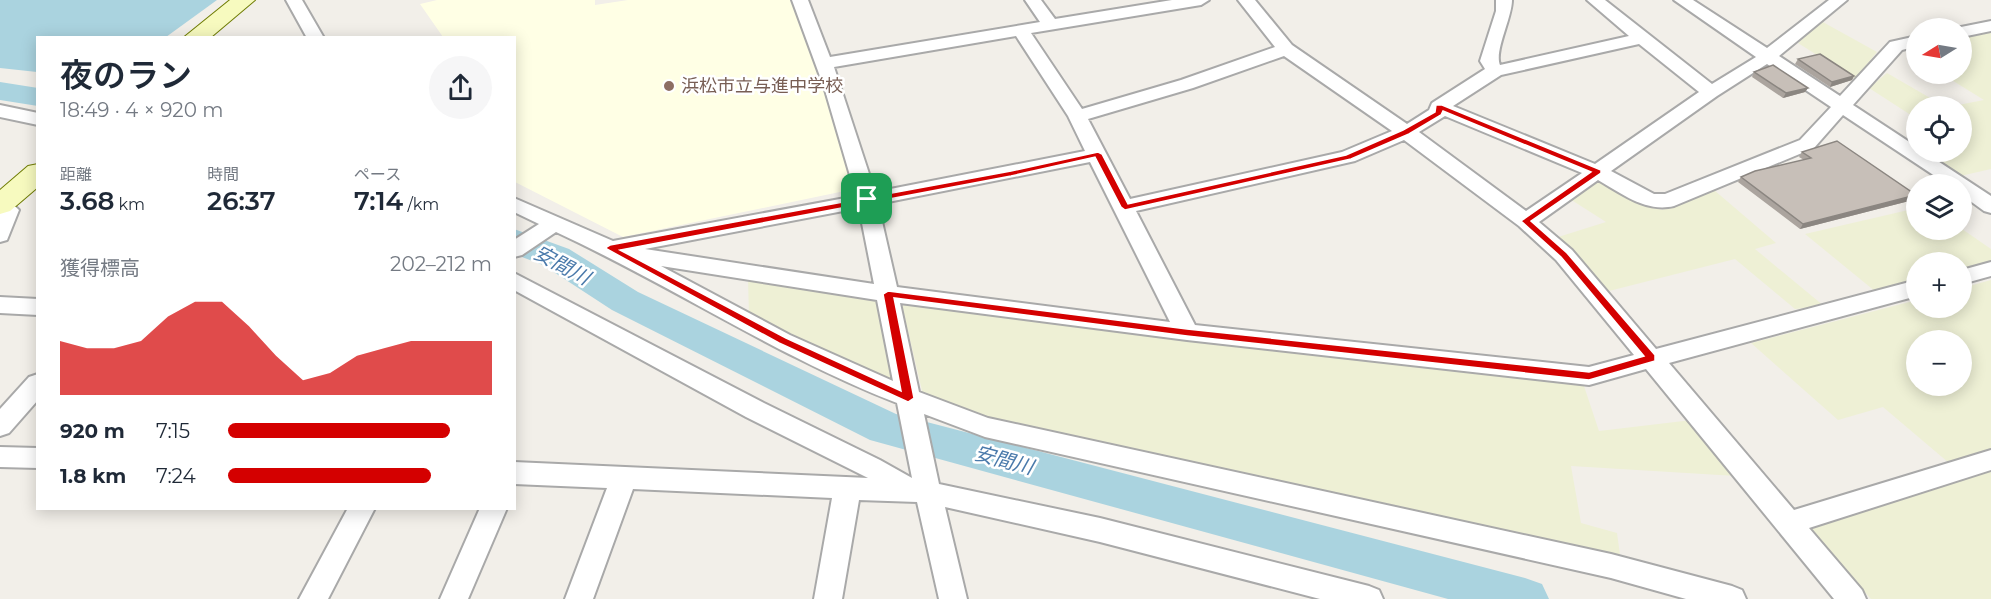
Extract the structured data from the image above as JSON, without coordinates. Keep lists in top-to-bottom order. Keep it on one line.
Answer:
{"water":["安間川"],"places":["浜松市立与進中学校"],"north":"left","page":{"map_buttons":["+","−"],"heading":["夜のラン","18:49 · 4 × 920 m"],"stats":[["距離","3.68 km"],["時間","26:37"],["ペース","7:14 /km"]],"chart":["獲得標高","202–212 m"],"list":[{"name":"920 m","note":"7:15"},{"name":"1.8 km","note":"7:24"}]}}
